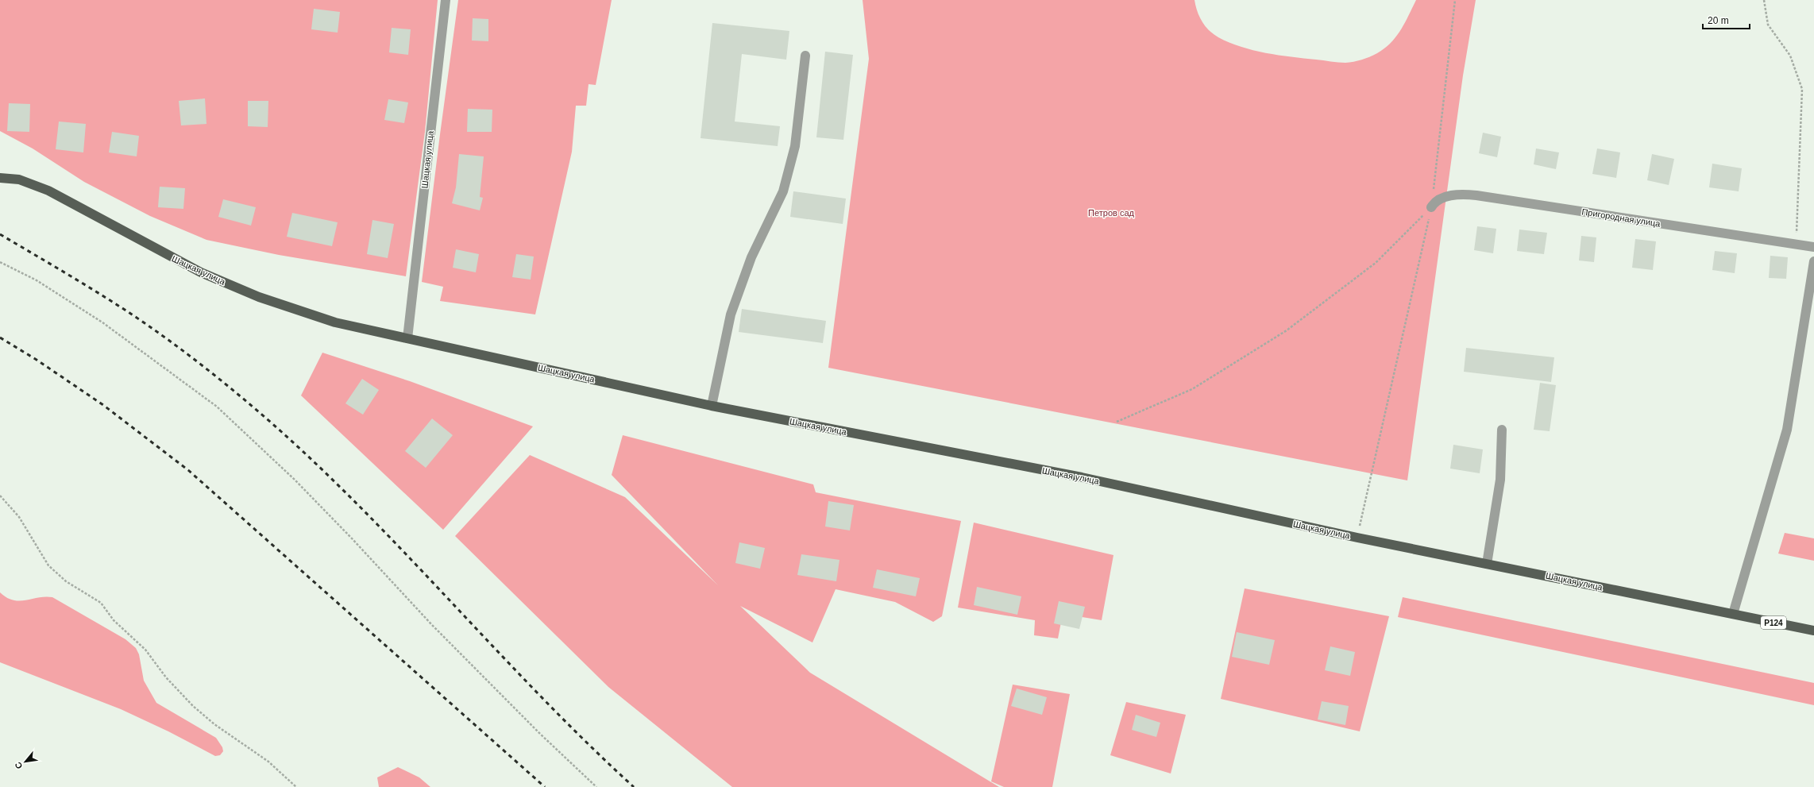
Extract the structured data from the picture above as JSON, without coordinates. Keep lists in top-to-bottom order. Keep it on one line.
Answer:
{"streets":{"main road":["Шацкая улица","Р124"],"street":["Пригородная улица"]},"crossings":[["Шацкая улица","Р124"]],"parks":["Петров сад"],"scale_bar":"20 m","north":"bottom left"}
